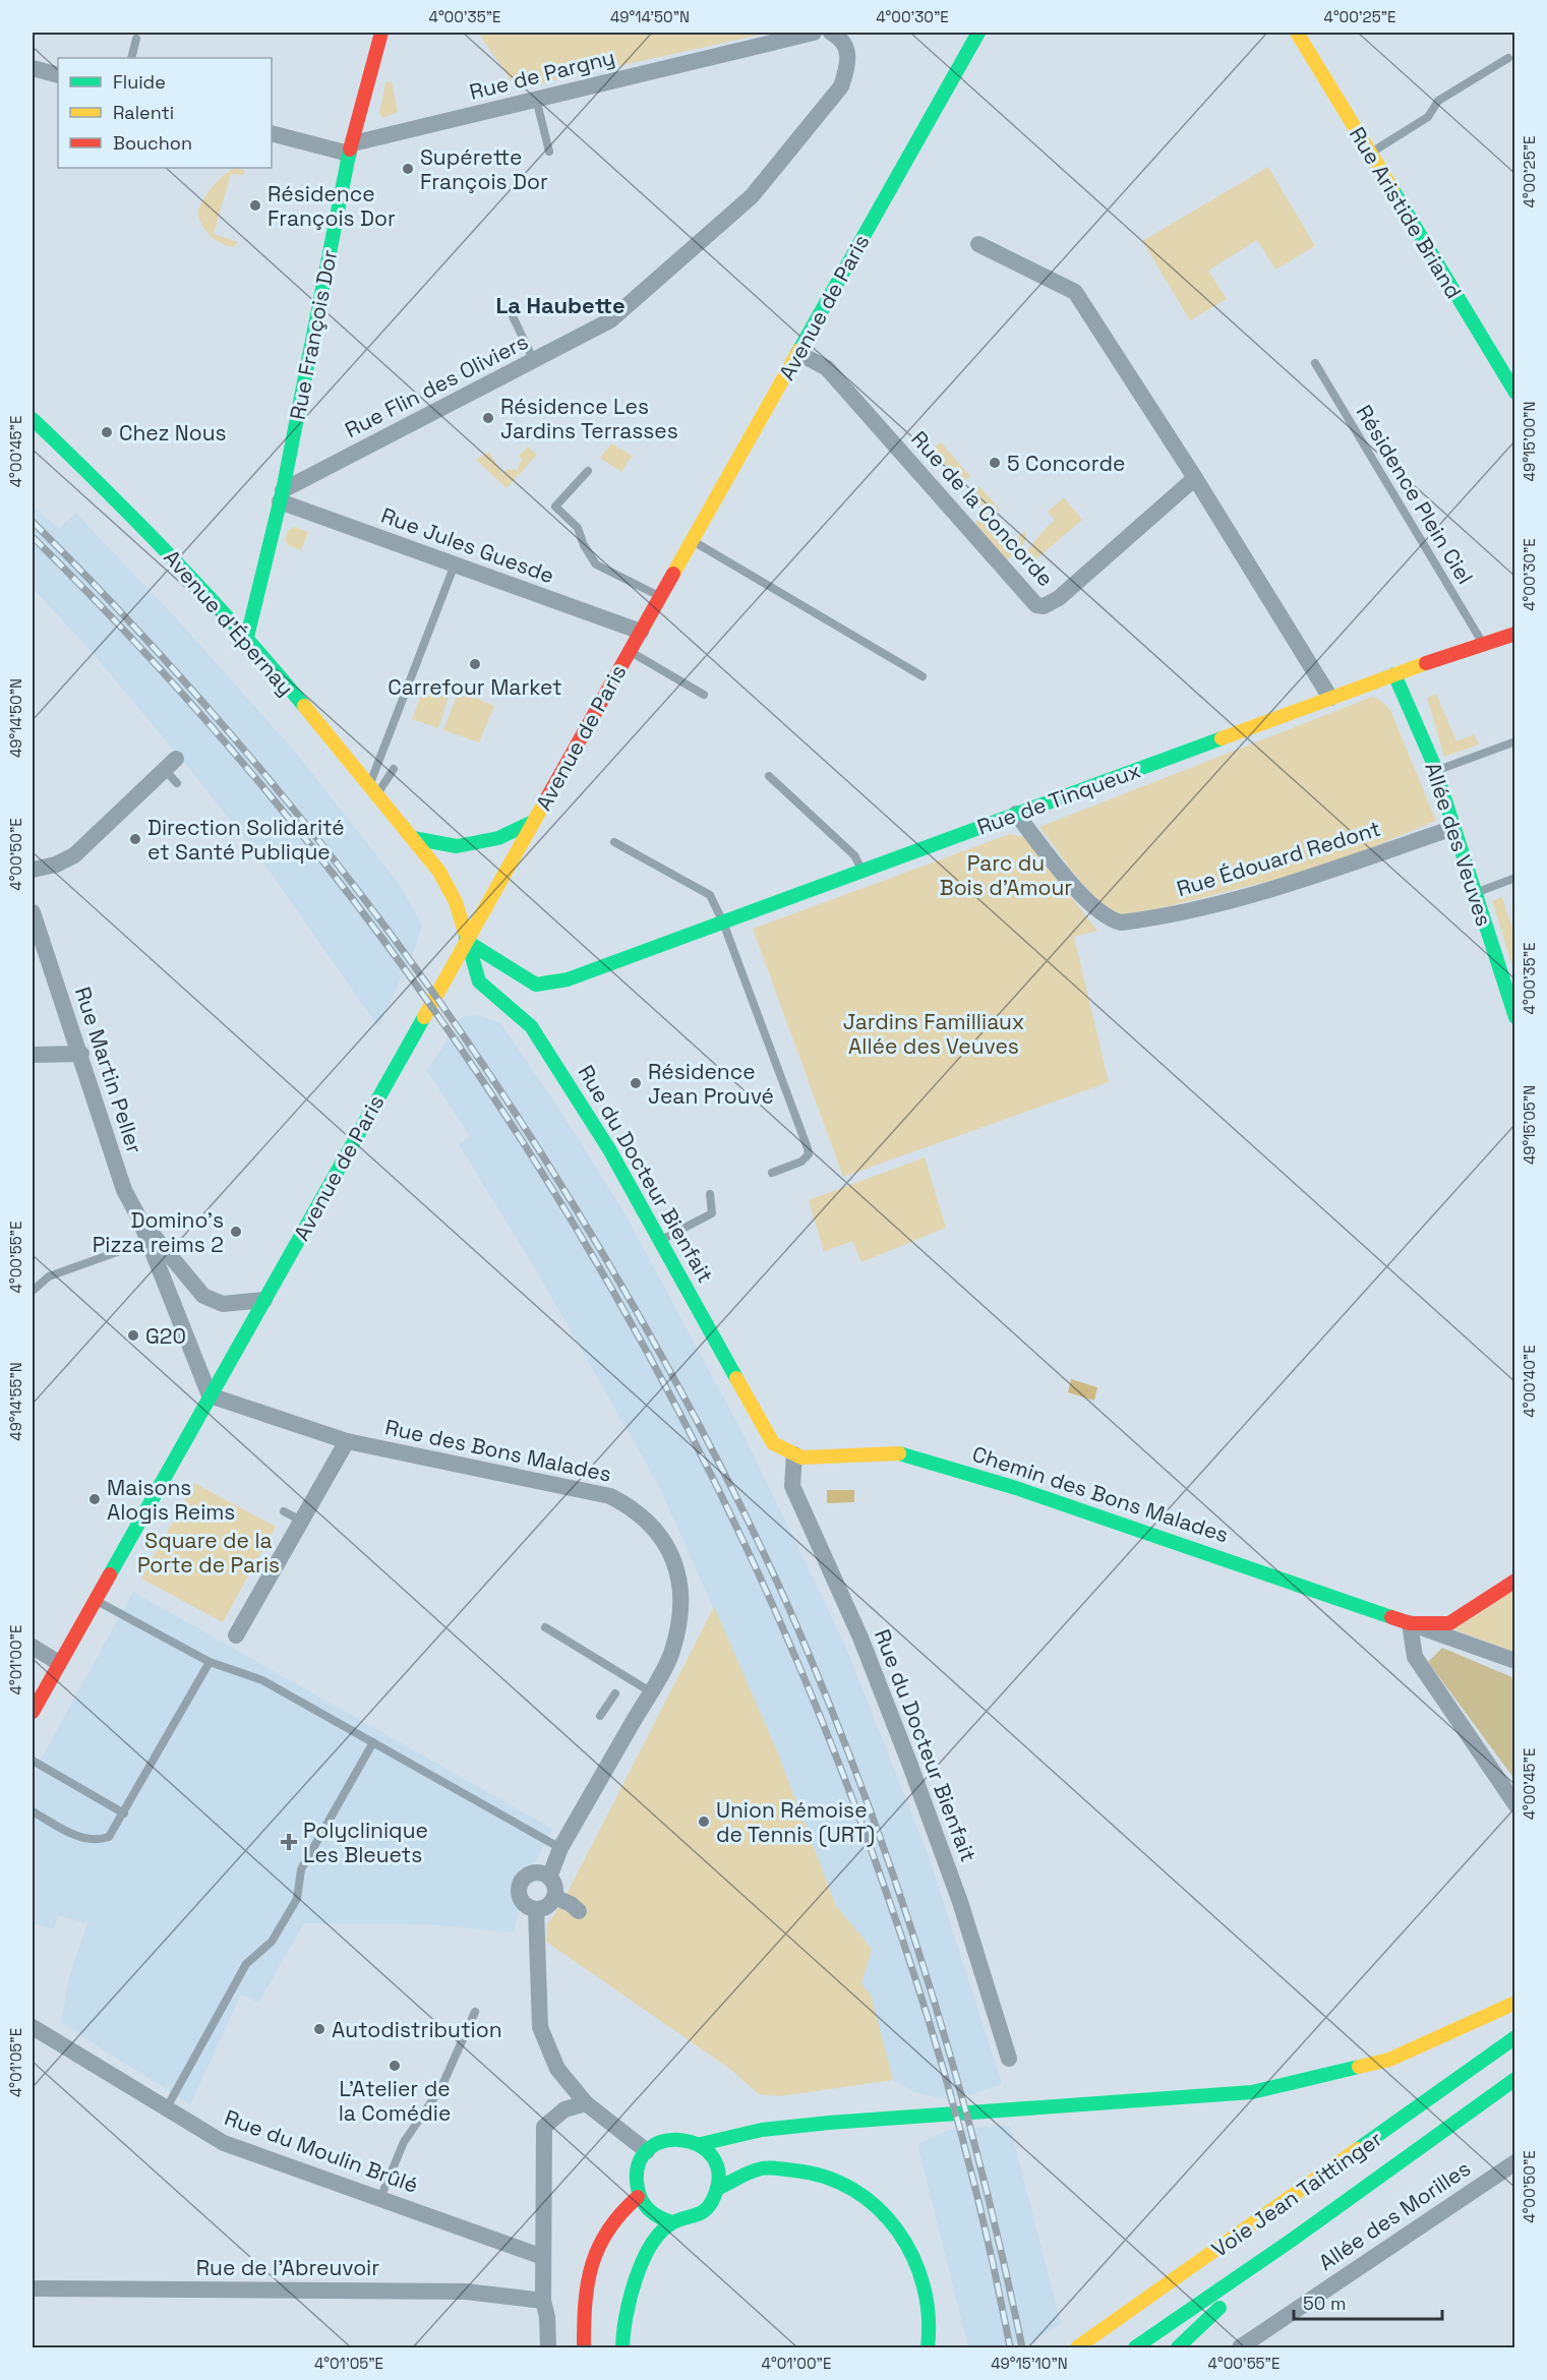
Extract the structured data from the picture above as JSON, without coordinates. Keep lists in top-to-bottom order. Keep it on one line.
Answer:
{"streets":{"main road":["Rue Aristide Briand","Avenue de Paris","Rue François Dor","Avenue d'Épernay","Rue de Tinqueux","Allée des Veuves","Rue du Docteur Bienfait","Chemin des Bons Malades","Voie Jean Taittinger"],"street":["Rue de Pargny","Rue Flin des Oliviers","Rue de la Concorde","Rue Jules Guesde","Rue Édouard Redont","Rue Martin Peller","Rue des Bons Malades","Rue du Moulin Brûlé","Allée des Morilles","Rue de l'Abreuvoir"],"lane":["Résidence Plein Ciel"]},"crossings":[["Rue de Pargny","Rue François Dor"],["Avenue de Paris","Rue de la Concorde"],["Avenue de Paris","Rue Jules Guesde"],["Avenue de Paris","Avenue d'Épernay"],["Avenue de Paris","Rue Martin Peller"],["Avenue de Paris","Rue du Docteur Bienfait"],["Avenue de Paris","Rue des Bons Malades"],["Rue François Dor","Rue Flin des Oliviers"],["Rue François Dor","Rue Jules Guesde"],["Rue François Dor","Avenue d'Épernay"],["Rue Flin des Oliviers","Rue Jules Guesde"],["Résidence Plein Ciel","Rue de Tinqueux"],["Avenue d'Épernay","Rue du Docteur Bienfait"],["Rue de Tinqueux","Allée des Veuves"],["Rue de Tinqueux","Rue Édouard Redont"],["Rue de Tinqueux","Rue du Docteur Bienfait"],["Allée des Veuves","Rue Édouard Redont"],["Rue Martin Peller","Rue des Bons Malades"],["Rue du Docteur Bienfait","Chemin des Bons Malades"]],"districts":["La Haubette"],"parks":["Parc du Bois d'Amour","Jardins Familliaux Allée des Veuves","Square de la Porte de Paris"],"places":{"other":["Supérette François Dor","Résidence François Dor","Résidence Les Jardins Terrasses","Chez Nous","5 Concorde","Carrefour Market","Direction Solidarité et Santé Publique","Résidence Jean Prouvé","Domino's Pizza reims 2","G20","Maisons Alogis Reims","Union Rémoise de Tennis (URT)","Autodistribution","L'Atelier de la Comédie"],"health":["Polyclinique Les Bleuets"]},"legend":["Fluide","Ralenti","Bouchon"],"scale_bar":"50 m","coordinates":["4°00'35\"E","49°14'50\"N","4°00'30\"E","4°00'25\"E","49°15'00\"N","4°00'45\"E","4°00'50\"E","49°15'05\"N","4°00'55\"E","4°00'40\"E","49°14'55\"N","4°01'00\"E","4°01'05\"E","49°15'10\"N"]}
